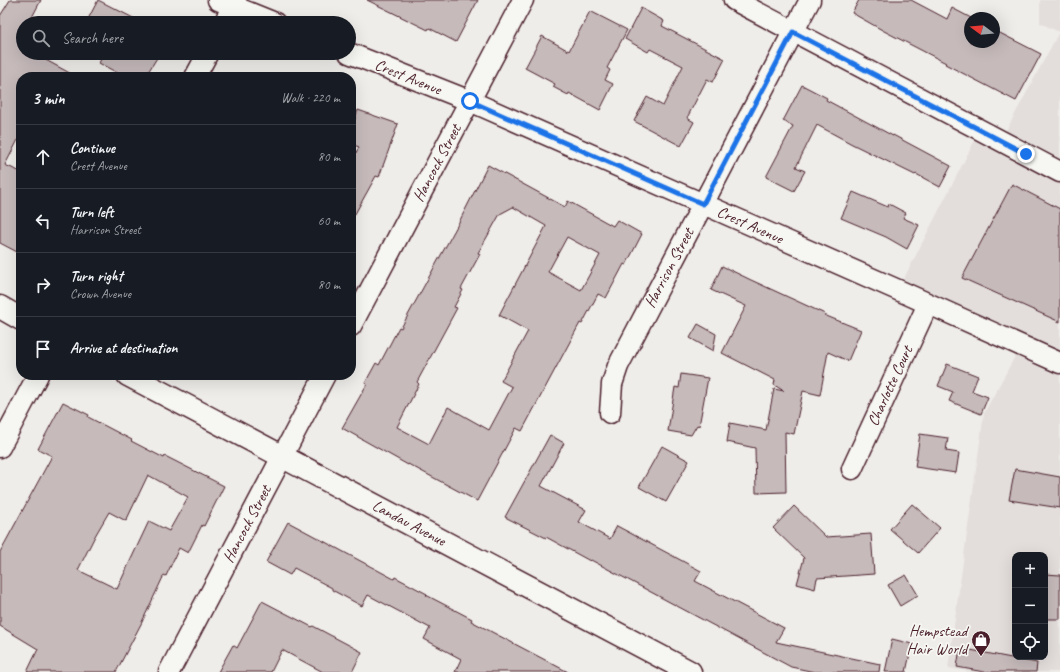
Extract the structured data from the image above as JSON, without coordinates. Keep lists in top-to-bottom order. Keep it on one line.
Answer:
{"streets":{"street":["Crest Avenue","Hancock Street","Harrison Street","Charlotte Court","Landau Avenue"]},"crossings":[["Crest Avenue","Hancock Street"],["Crest Avenue","Harrison Street"],["Crest Avenue","Charlotte Court"],["Hancock Street","Landau Avenue"]],"places":{"shop":["Hempstead Hair World"]},"north":"left","page":{"search":"Search here","heading":["3 min","Walk · 220 m"],"list":[["Continue","Crest Avenue","80 m"],["Turn left","Harrison Street","60 m"],["Turn right","Crown Avenue","80 m"],"Arrive at destination"],"map_buttons":["+","−"]}}
